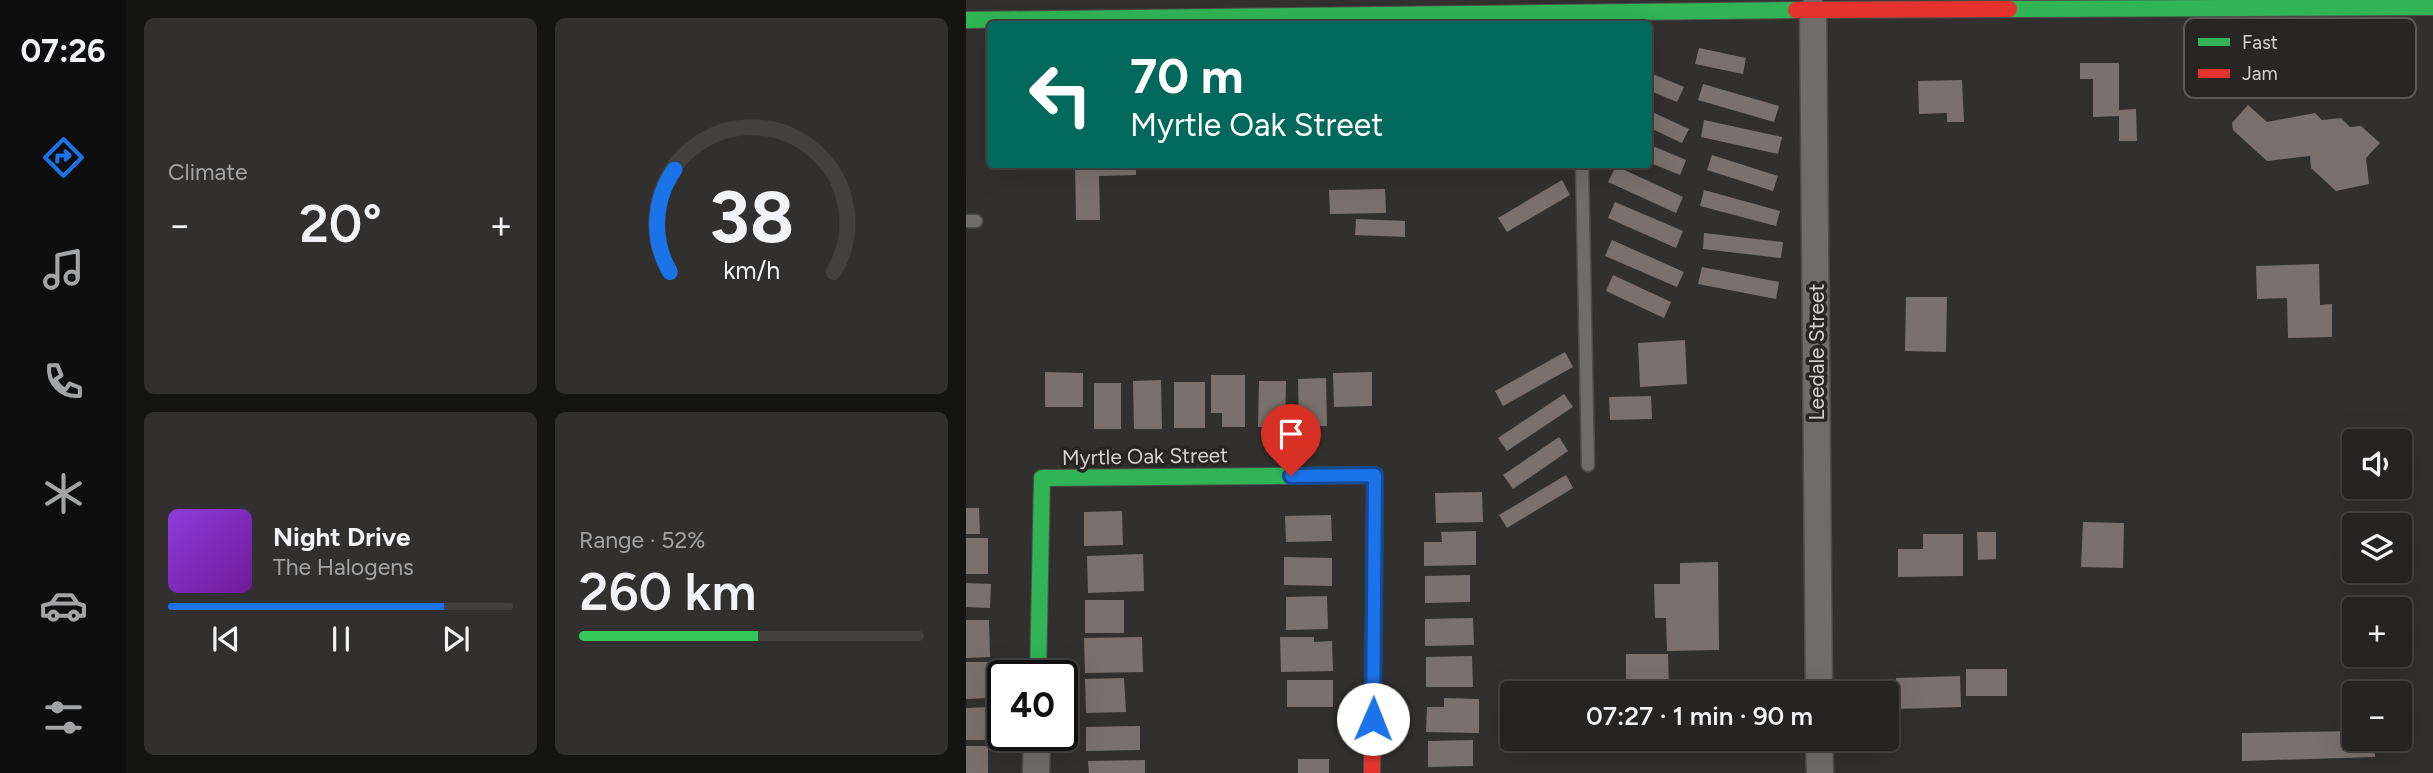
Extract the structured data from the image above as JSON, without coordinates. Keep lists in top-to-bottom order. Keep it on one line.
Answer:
{"streets":{"street":["Leedale Street","Myrtle Oak Street"]},"legend":["Fast","Jam"],"page":{"tabs":"07:26","tile":["Climate",["Range · 52%","260 km"]],"turn":["70 m","Myrtle Oak Street"],"heat":["−","20°","+"],"map_buttons":["+","−"],"song":["Night Drive","The Halogens"],"limit":"40","trip":"07:27 · 1 min · 90 m","gauge":["38","km/h"]}}
